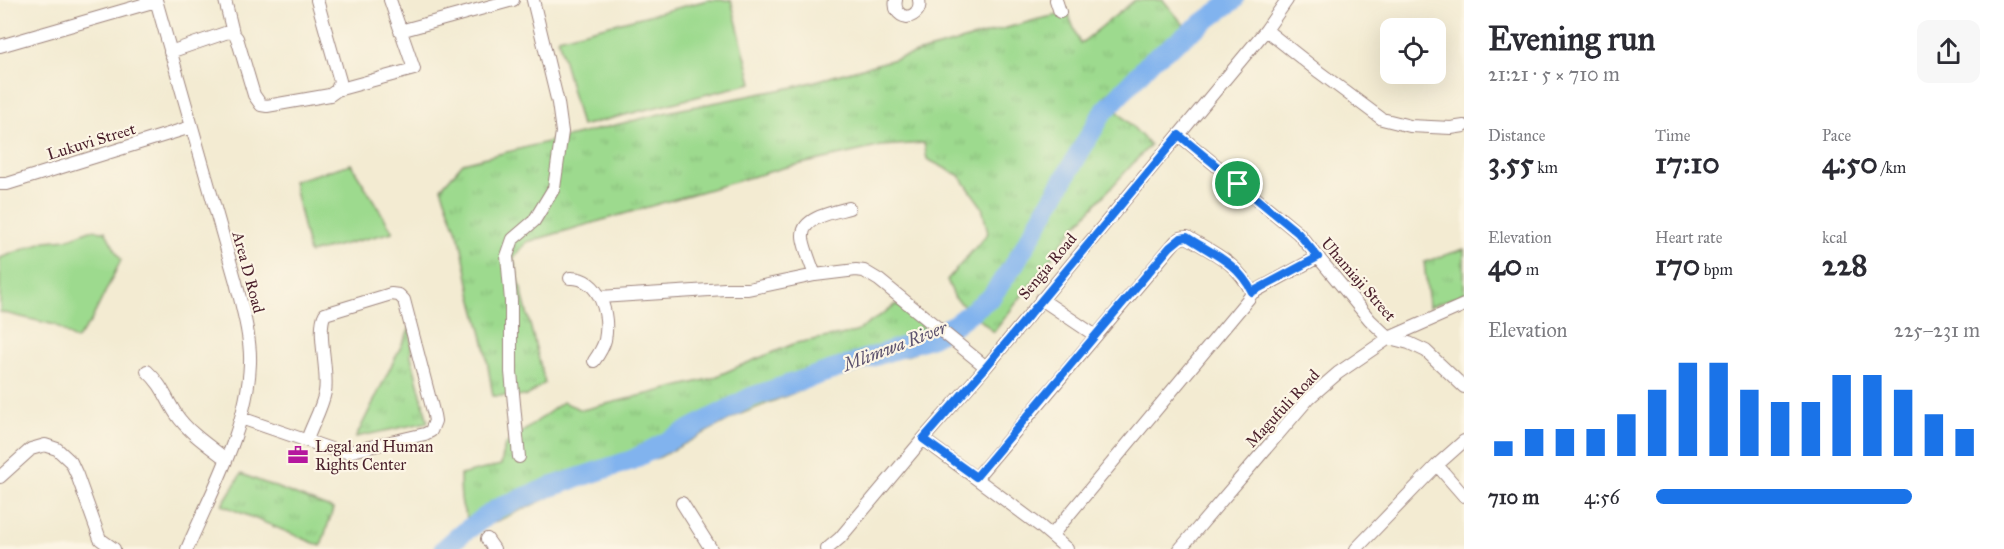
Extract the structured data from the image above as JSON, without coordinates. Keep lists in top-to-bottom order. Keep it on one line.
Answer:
{"streets":{"street":["Lukuvi Street","Sengia Road","Area D Road","Uhamiaji Street","Magufuli Road"]},"crossings":[["Lukuvi Street","Area D Road"],["Sengia Road","Uhamiaji Street"],["Uhamiaji Street","Magufuli Road"]],"water":["Mlimwa River"],"places":{"office":["Legal and Human Rights Center"]},"page":{"heading":["Evening run","21:21 · 5 × 710 m"],"stats":[["Distance","3.55 km"],["Time","17:10"],["Pace","4:50 /km"],["Elevation","40 m"],["Heart rate","170 bpm"],["kcal","228"]],"chart":["Elevation","225–231 m"],"list":[{"name":"710 m","note":"4:56"}]}}
